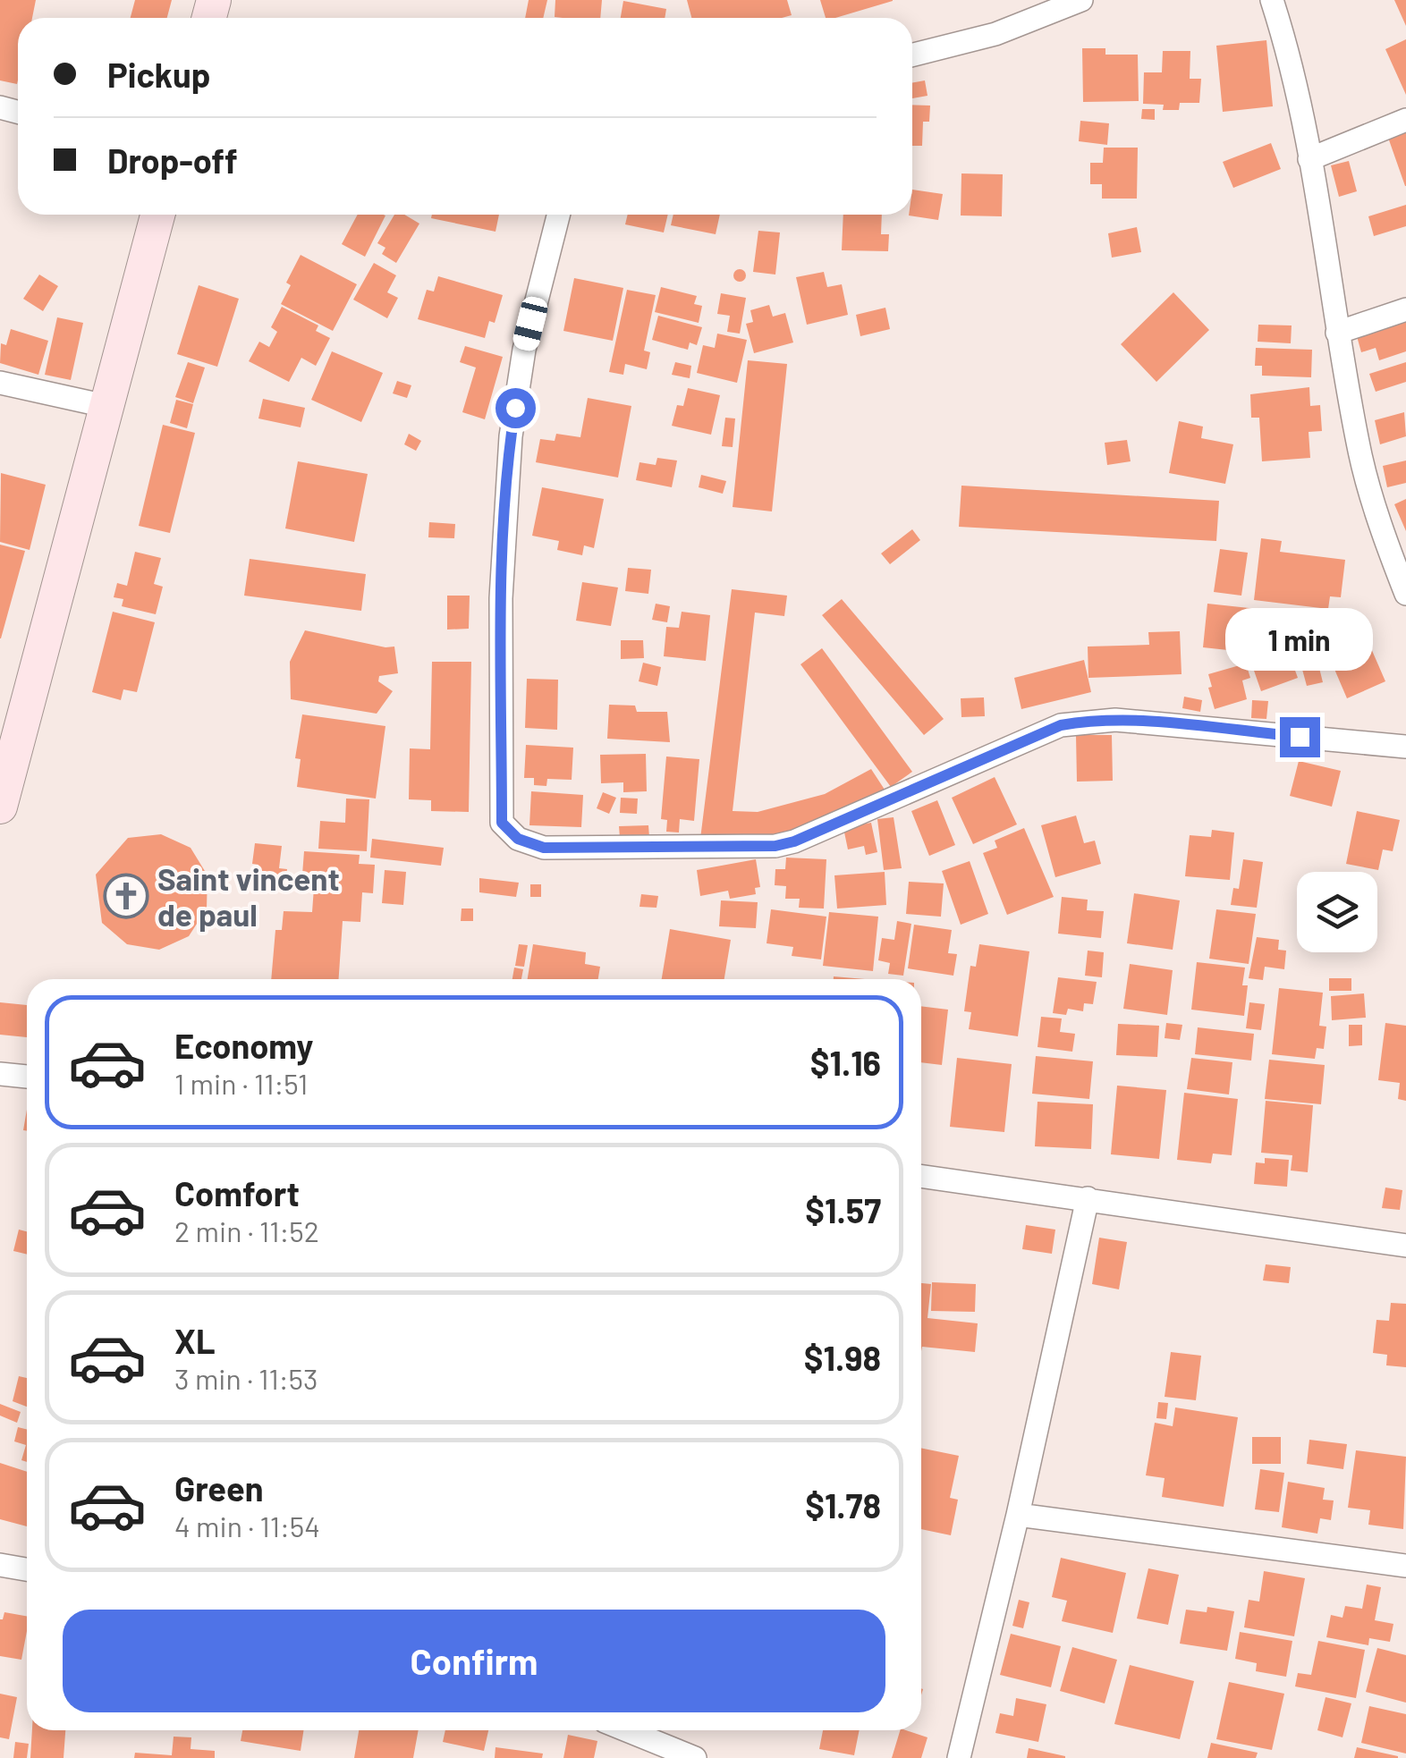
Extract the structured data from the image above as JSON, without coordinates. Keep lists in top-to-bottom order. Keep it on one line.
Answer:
{"places":{"church":["Saint vincent de paul"]},"page":{"banner":["Pickup","Drop-off"],"bubble":"1 min","list":[{"name":"Economy","note":"1 min · 11:51","value":"$1.16"},{"name":"Comfort","note":"2 min · 11:52","value":"$1.57"},{"name":"XL","note":"3 min · 11:53","value":"$1.98"},{"name":"Green","note":"4 min · 11:54","value":"$1.78"}],"buttons":"Confirm"}}
